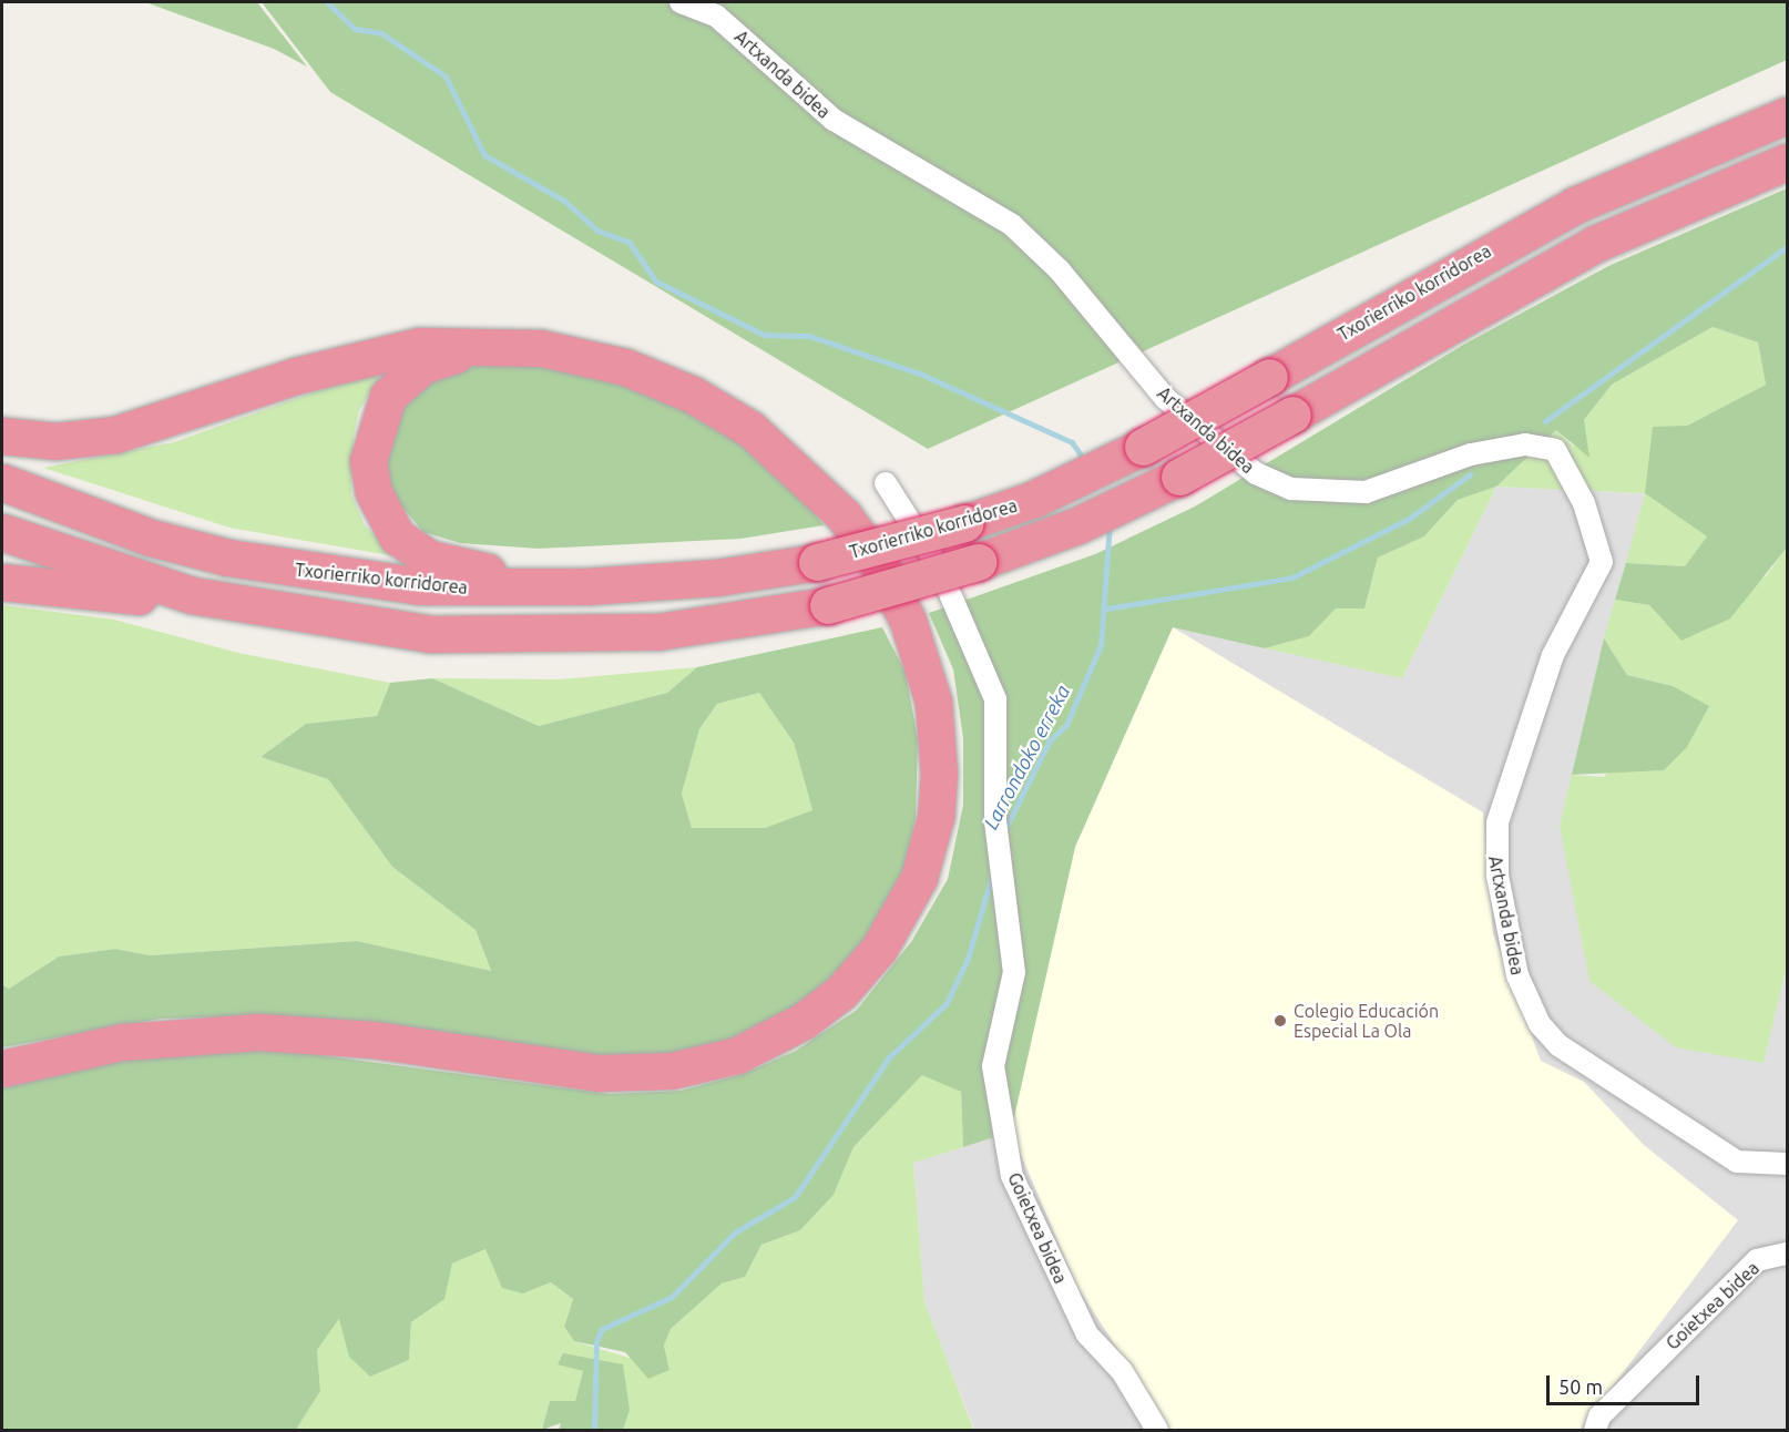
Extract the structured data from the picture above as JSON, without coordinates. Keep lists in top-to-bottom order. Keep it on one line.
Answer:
{"streets":{"highway":["Txorierriko korridorea"],"street":["Artxanda bidea","Goietxea bidea"]},"water":["Larrondoko erreka"],"places":["Colegio Educación Especial La Ola"],"scale_bar":"50 m"}
